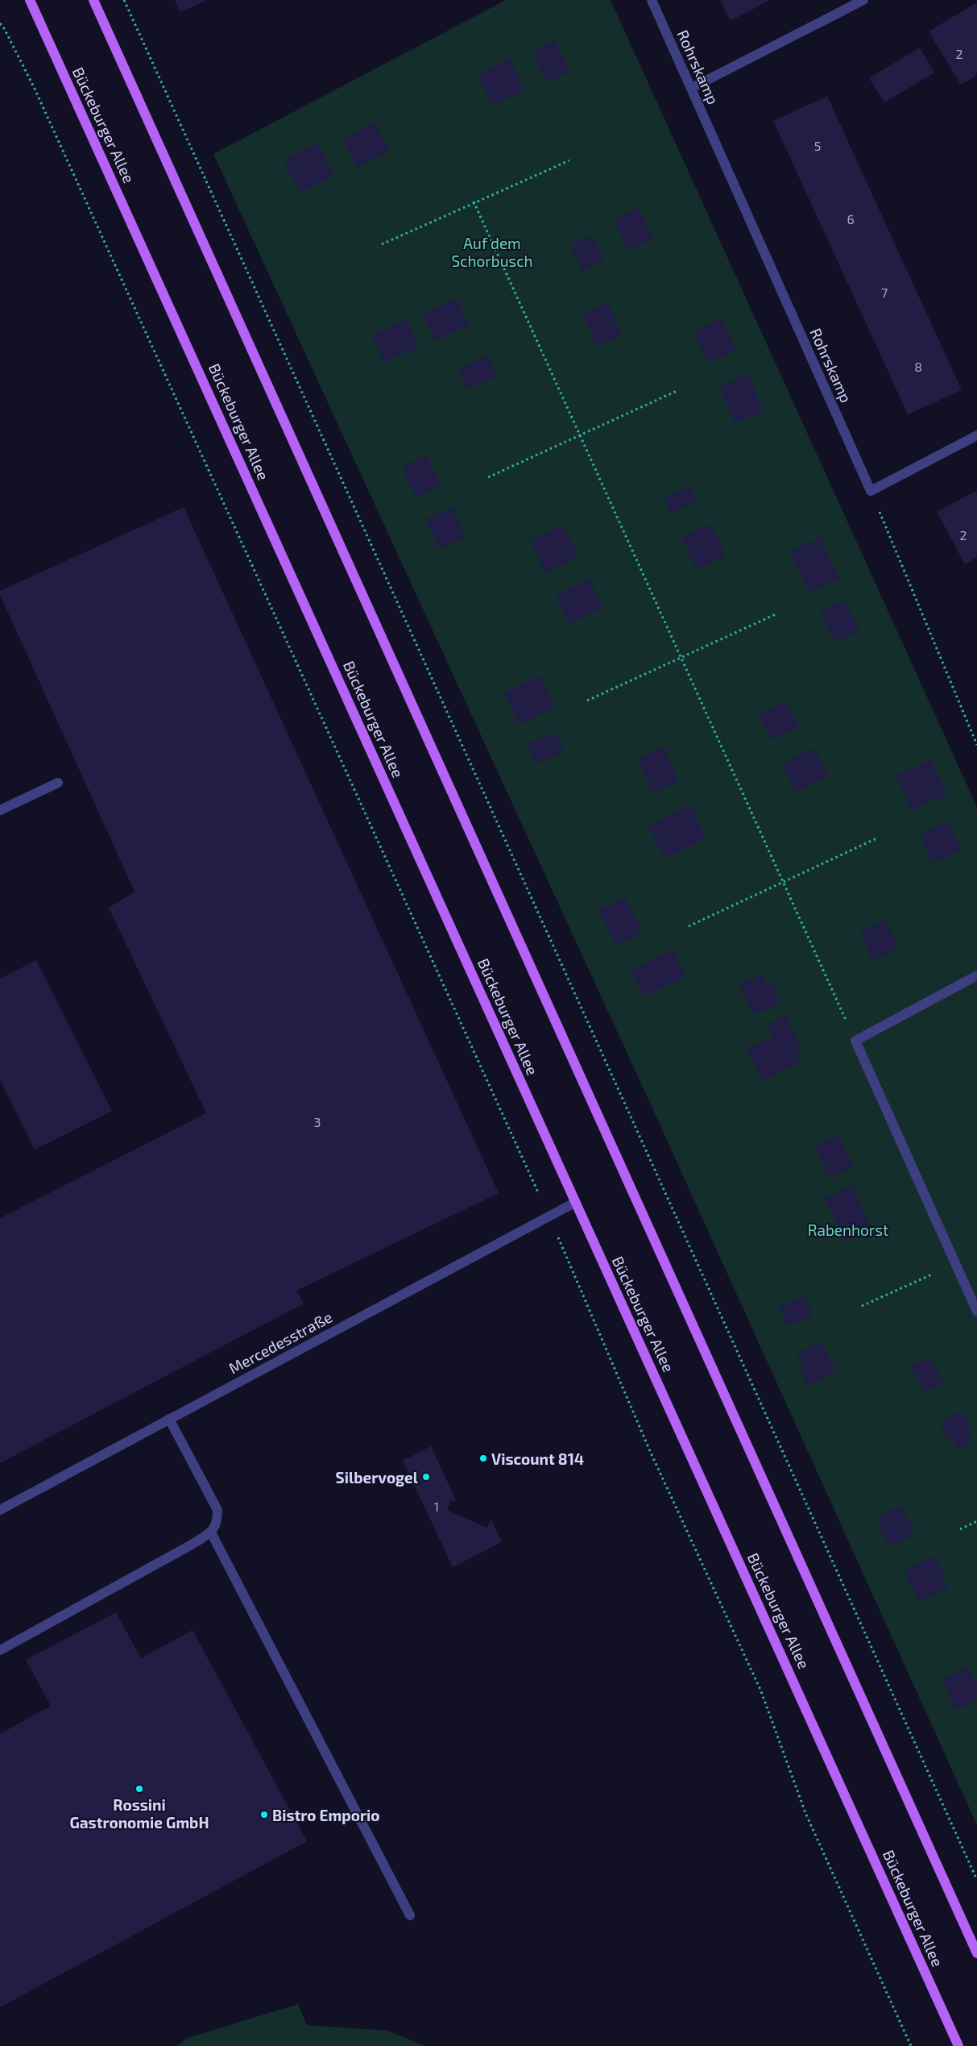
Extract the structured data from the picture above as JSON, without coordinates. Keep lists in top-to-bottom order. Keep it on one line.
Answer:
{"streets":{"main road":["Bückeburger Allee"],"street":["Rohrskamp","Mercedesstraße"]},"crossings":[["Bückeburger Allee","Mercedesstraße"]],"parks":["Auf dem Schorbusch","Rabenhorst"],"places":["Viscount 814","Silbervogel","Rossini Gastronomie GmbH","Bistro Emporio"],"house_numbers":["2","5","6","7","8","2","3","1"]}
